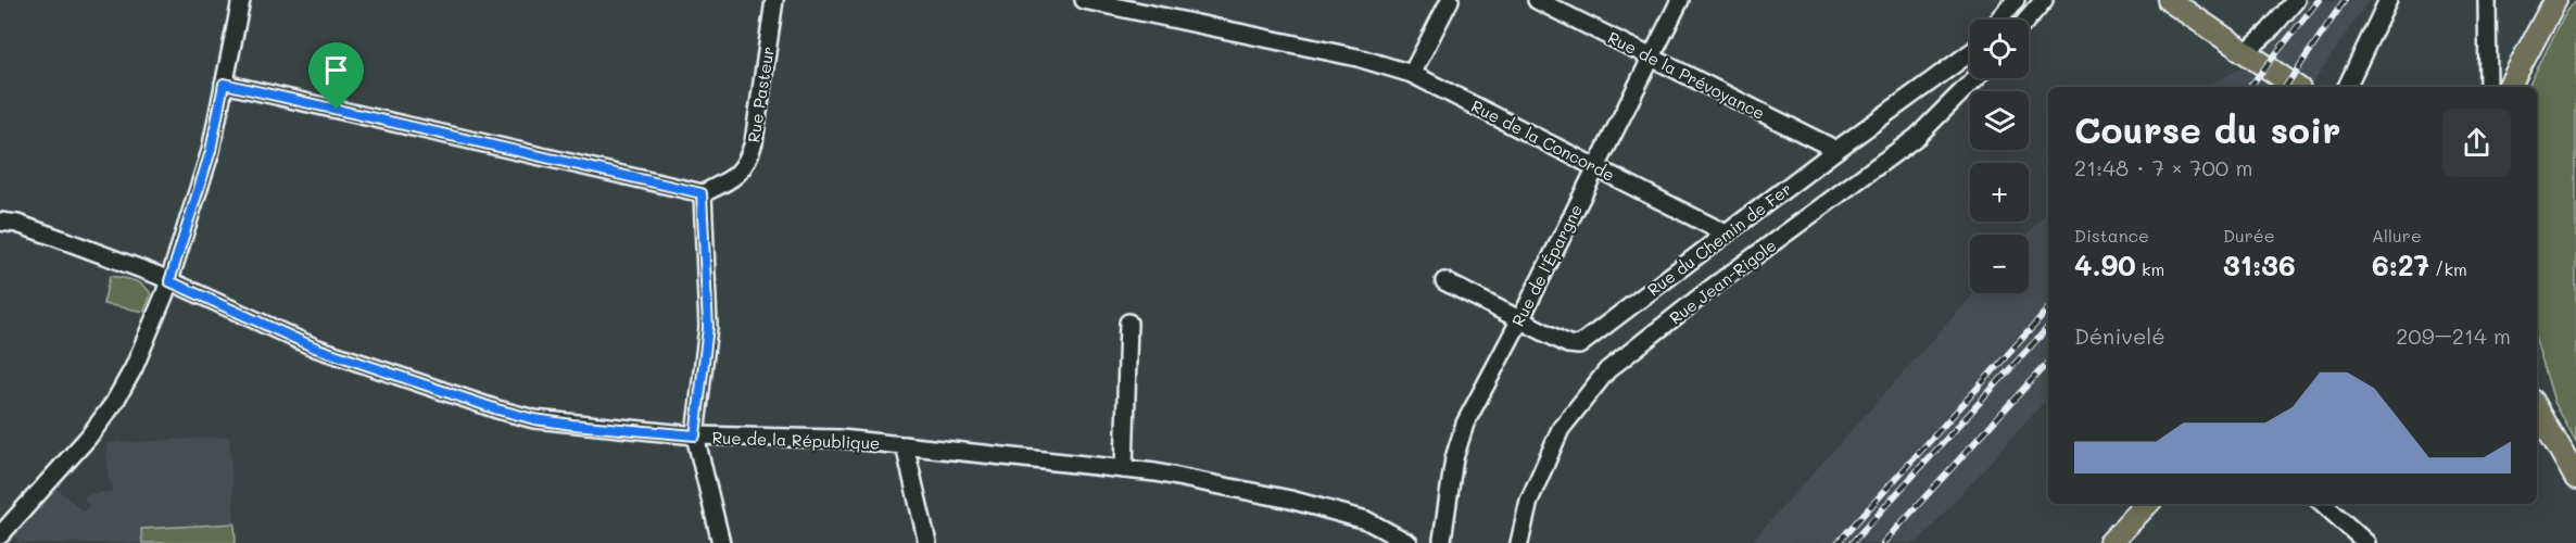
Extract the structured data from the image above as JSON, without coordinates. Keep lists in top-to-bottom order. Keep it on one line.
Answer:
{"streets":{"street":["Rue de la Prévoyance","Rue Pasteur","Rue de la Concorde","Rue du Chemin de Fer","Rue de l'Épargne","Rue Jean-Rigole","Rue de la République"]},"crossings":[["Rue de la Prévoyance","Rue du Chemin de Fer"],["Rue de la Prévoyance","Rue de l'Épargne"],["Rue de la Concorde","Rue du Chemin de Fer"],["Rue de la Concorde","Rue de l'Épargne"],["Rue du Chemin de Fer","Rue de l'Épargne"]],"page":{"map_buttons":["+","−"],"heading":["Course du soir","21:48 · 7 × 700 m"],"stats":[["Distance","4.90 km"],["Durée","31:36"],["Allure","6:27 /km"]],"chart":["Dénivelé","209–214 m"]}}
